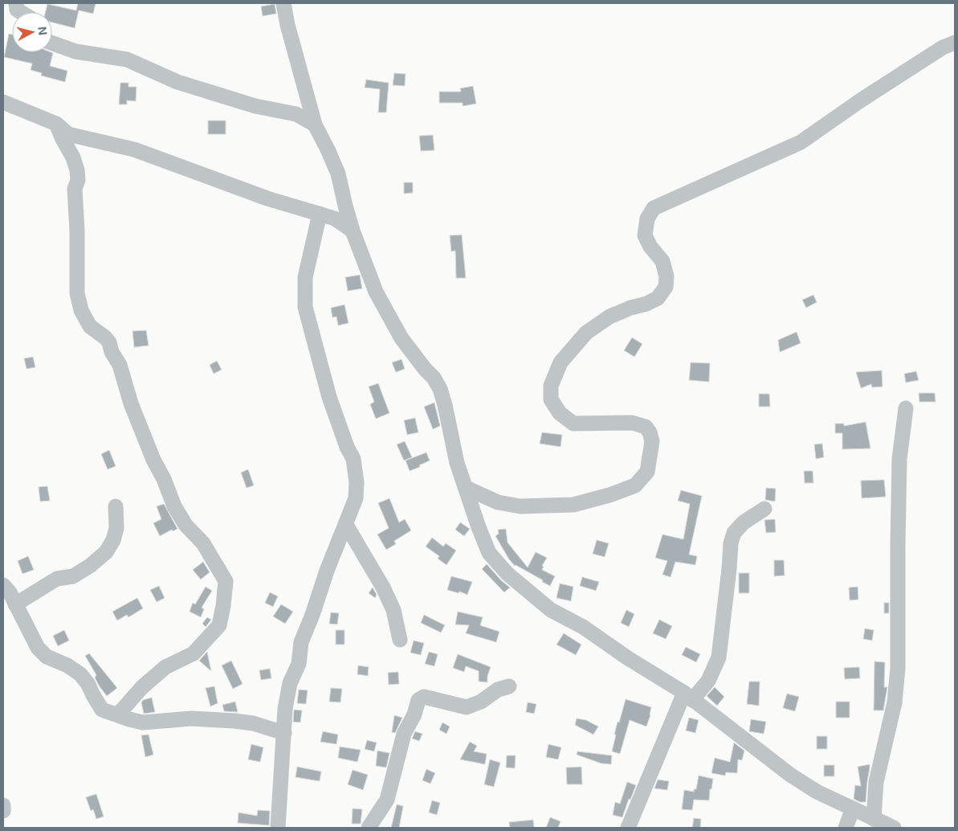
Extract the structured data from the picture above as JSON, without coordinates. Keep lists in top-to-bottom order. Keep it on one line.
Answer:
{"north":"right"}
